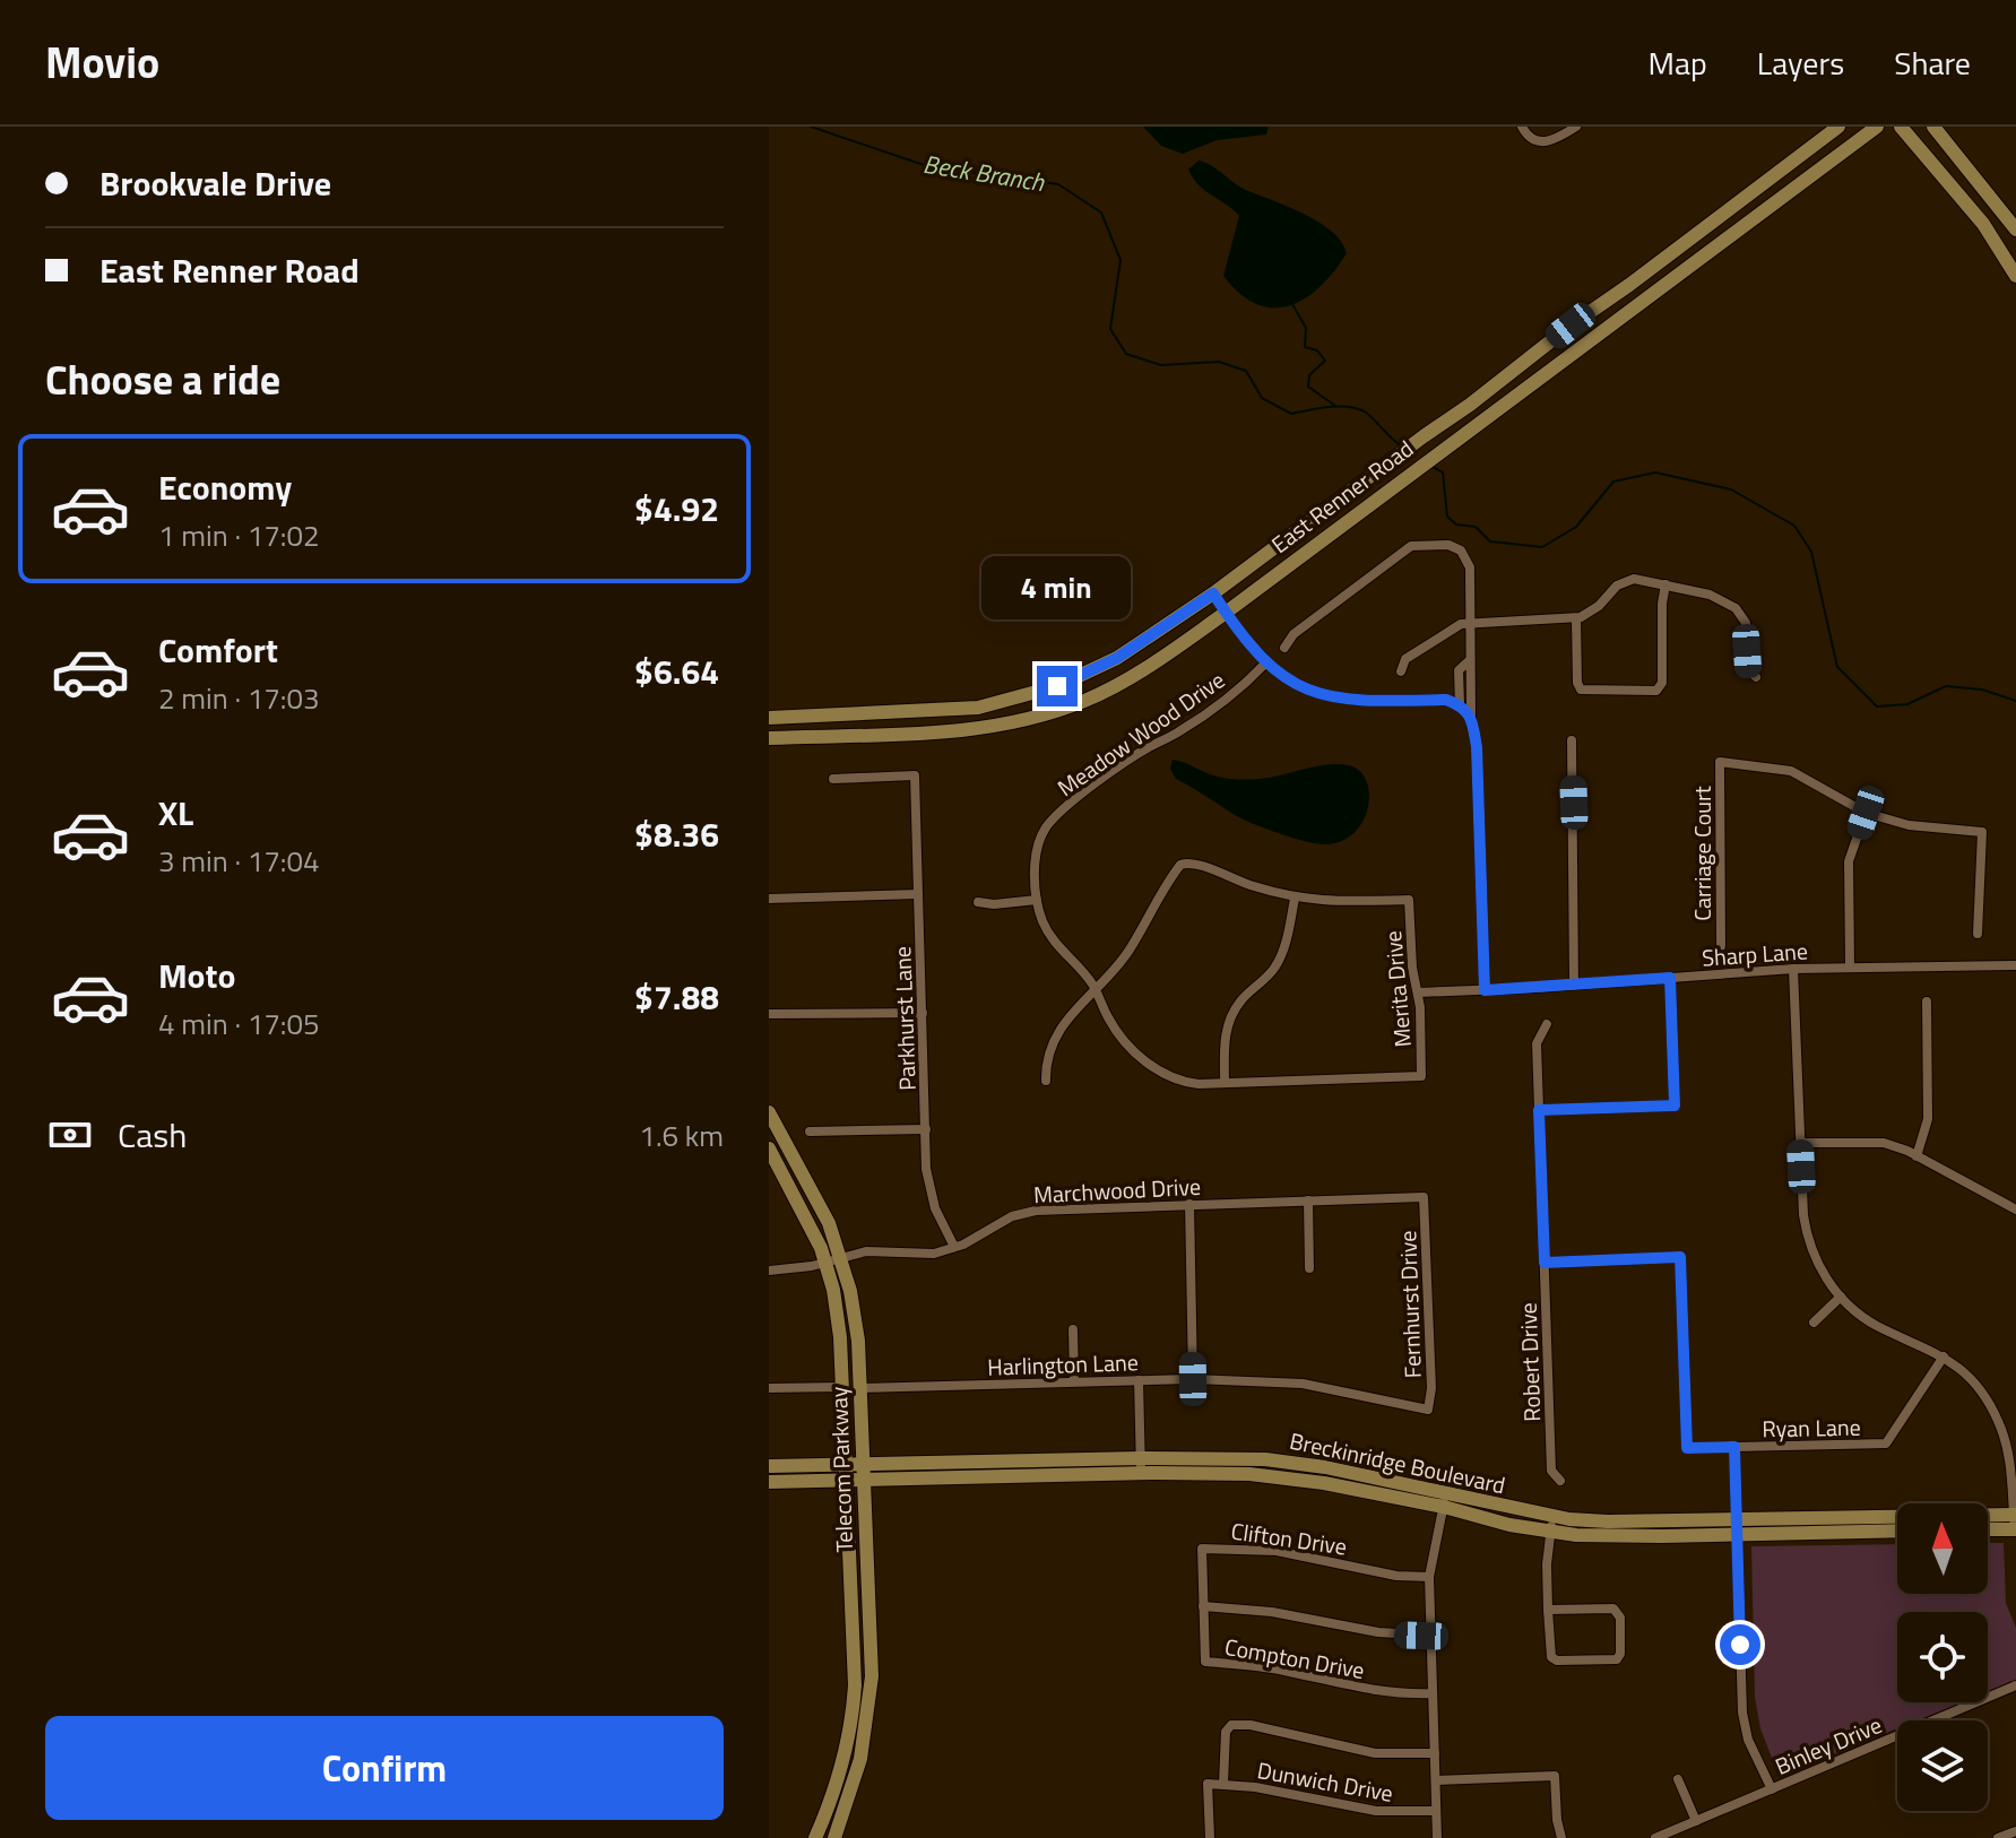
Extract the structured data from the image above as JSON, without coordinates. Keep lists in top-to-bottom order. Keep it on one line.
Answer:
{"streets":{"street":["East Renner Road","Meadow Wood Drive","Carriage Court","Sharp Lane","Merita Drive","Parkhurst Lane","Marchwood Drive","Fernhurst Drive","Robert Drive","Harlington Lane","Ryan Lane","Breckinridge Boulevard","Telecom Parkway","Clifton Drive","Compton Drive","Binley Drive","Dunwich Drive"]},"crossings":[["Meadow Wood Drive","Merita Drive"],["Sharp Lane","Merita Drive"],["Parkhurst Lane","Marchwood Drive"],["Marchwood Drive","Fernhurst Drive"],["Marchwood Drive","Telecom Parkway"],["Fernhurst Drive","Harlington Lane"],["Robert Drive","Ryan Lane"],["Harlington Lane","Telecom Parkway"],["Breckinridge Boulevard","Telecom Parkway"],["Clifton Drive","Compton Drive"]],"water":["Beck Branch"],"north":"top","page":{"header":"Movio","nav":["Map","Layers","Share"],"banner":["Brookvale Drive","East Renner Road"],"heading":"Choose a ride","list":[{"name":"Economy","note":"1 min · 17:02","value":"$4.92"},{"name":"Comfort","note":"2 min · 17:03","value":"$6.64"},{"name":"XL","note":"3 min · 17:04","value":"$8.36"},{"name":"Moto","note":"4 min · 17:05","value":"$7.88"}],"bubble":"4 min","pay":["Cash","1.6 km"],"buttons":"Confirm"}}
